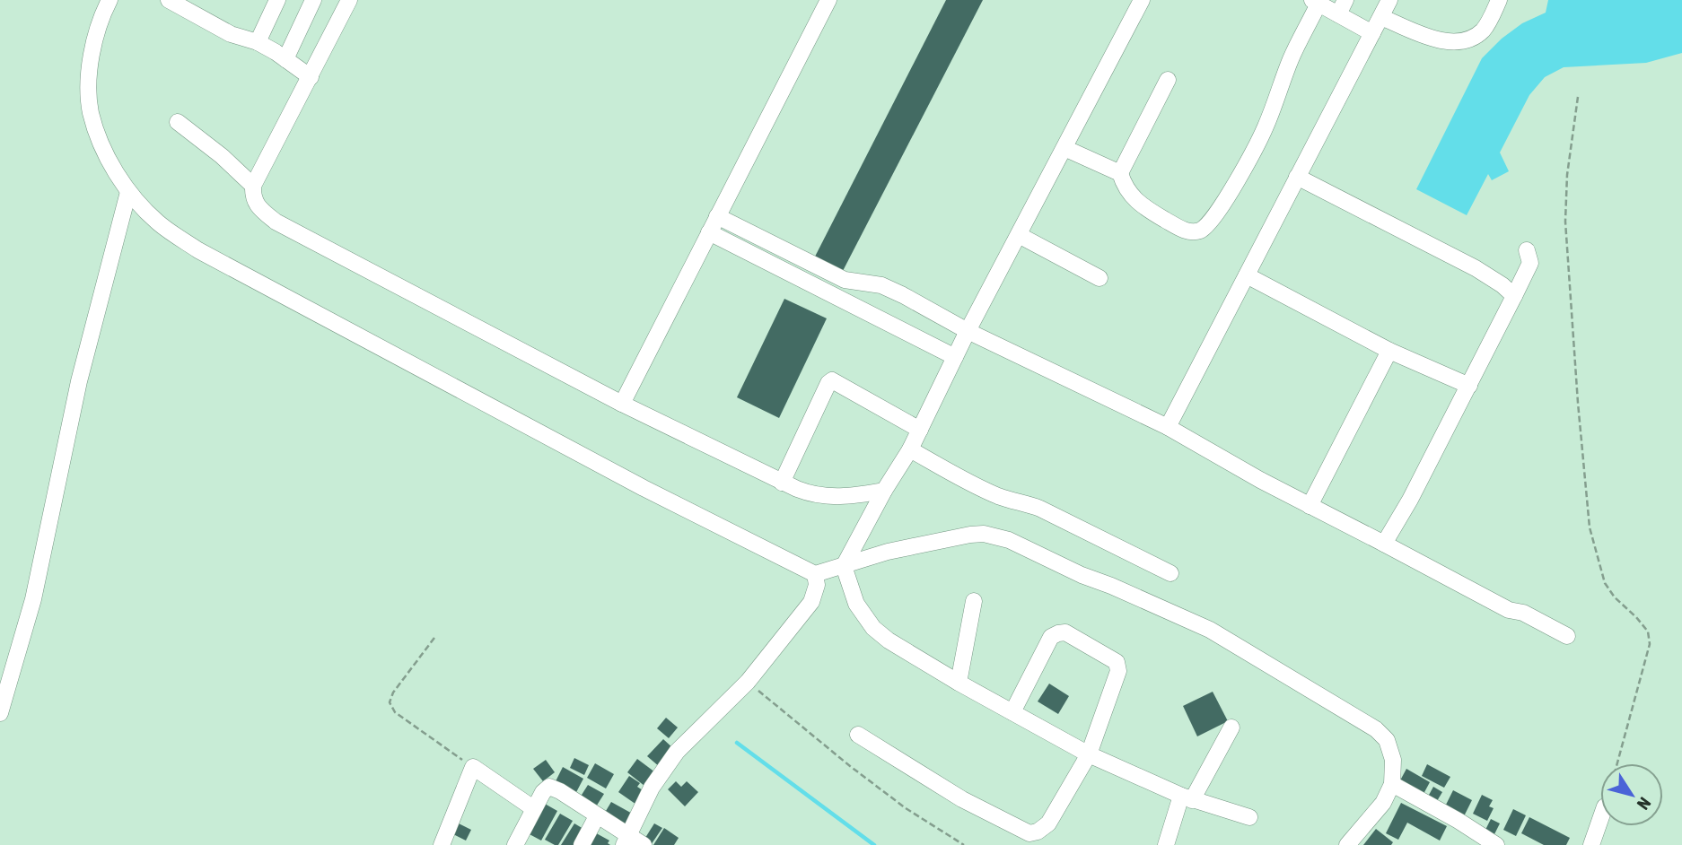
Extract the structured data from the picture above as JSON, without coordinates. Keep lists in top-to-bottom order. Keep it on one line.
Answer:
{"north":"bottom right"}
